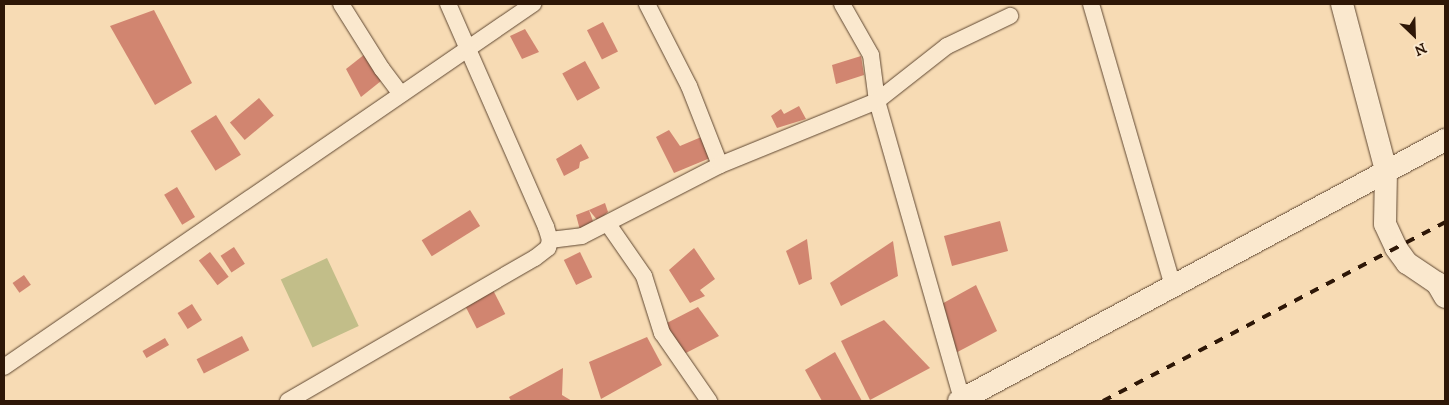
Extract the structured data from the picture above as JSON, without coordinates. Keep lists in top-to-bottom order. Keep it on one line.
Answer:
{"north":"bottom right"}
